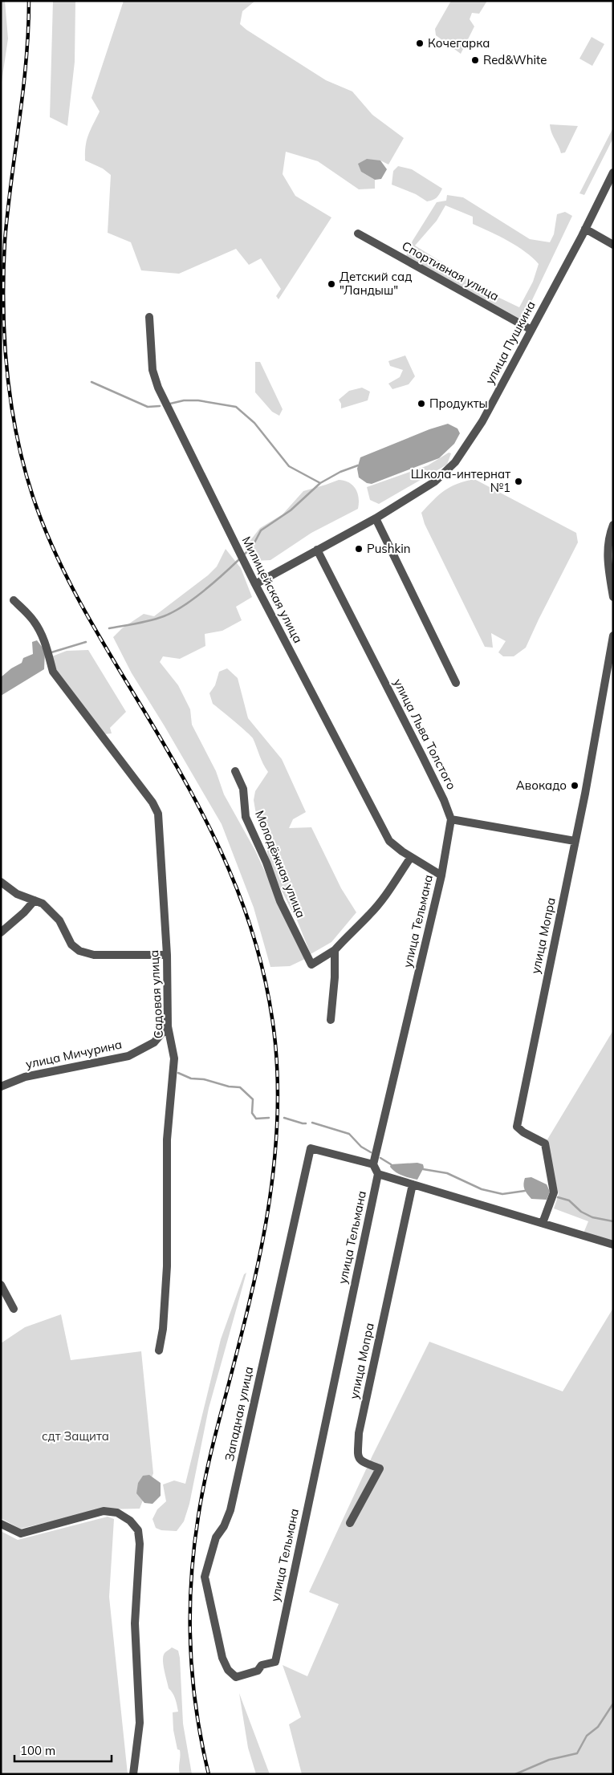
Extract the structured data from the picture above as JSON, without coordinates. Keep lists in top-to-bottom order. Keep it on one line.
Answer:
{"streets":{"street":["Спортивная улица","улица Пушкина","Милицейская улица","улица Льва Толстого","Молодёжная улица","улица Тельмана","улица Мопра","Садовая улица","улица Мичурина","Западная улица"]},"crossings":[["Спортивная улица","улица Пушкина"],["улица Пушкина","Милицейская улица"],["улица Пушкина","улица Льва Толстого"],["Милицейская улица","улица Тельмана"],["улица Льва Толстого","улица Тельмана"],["улица Тельмана","Западная улица"],["Садовая улица","улица Мичурина"]],"parks":["сдт Защита"],"places":["Кочегарка","Red&White","Детский сад \"Ландыш\"","Продукты","Школа-интернат №1","Pushkin","Авокадо"],"scale_bar":"100 m"}
